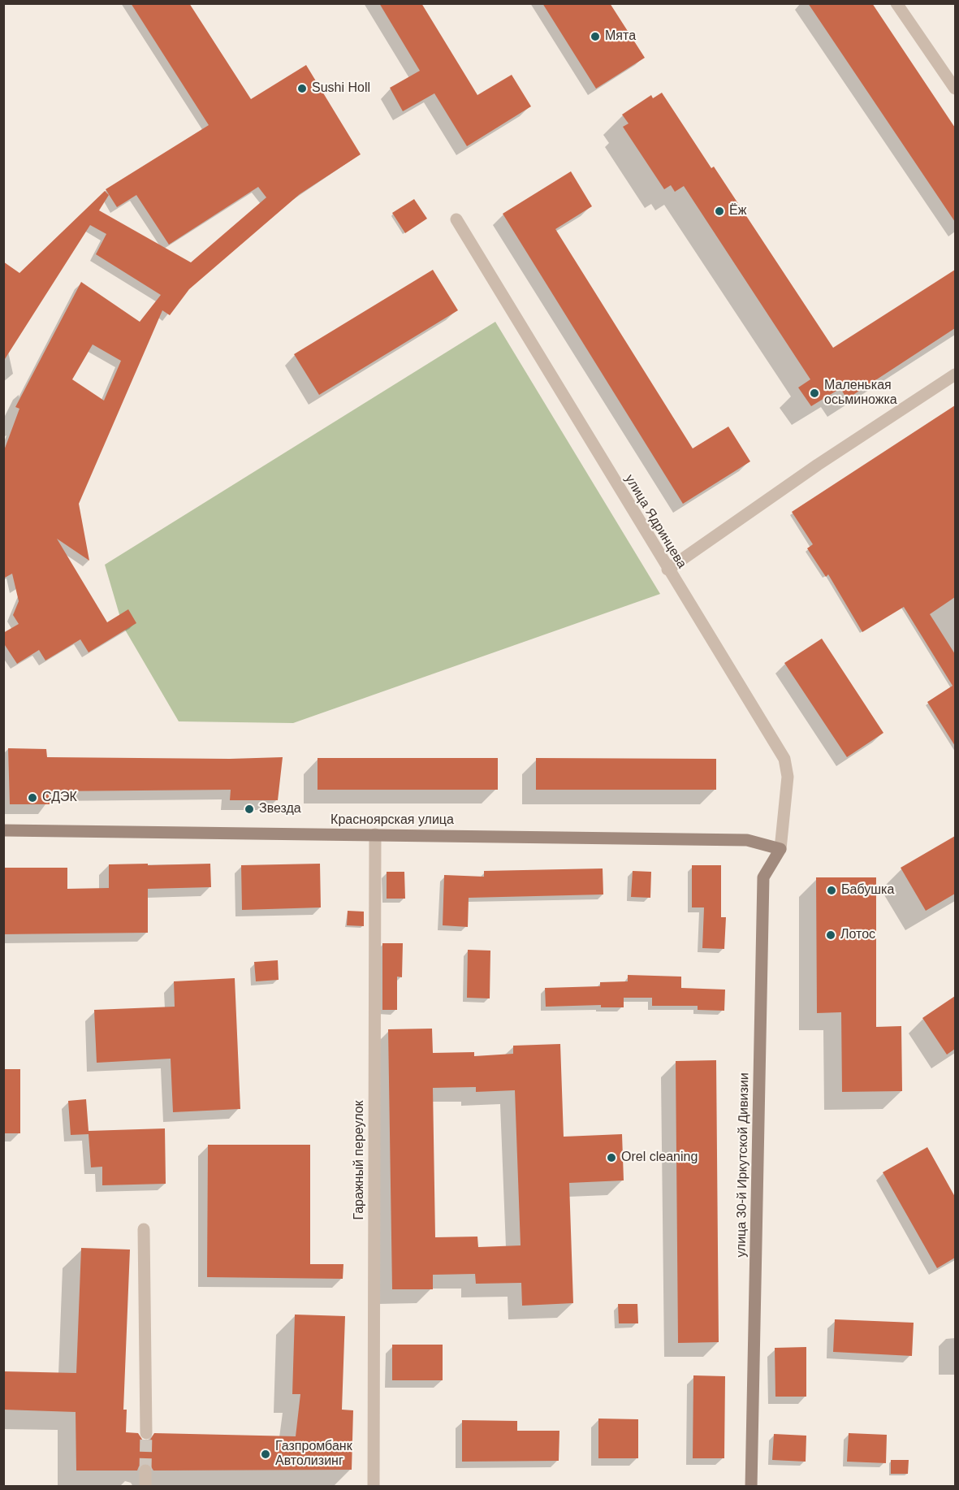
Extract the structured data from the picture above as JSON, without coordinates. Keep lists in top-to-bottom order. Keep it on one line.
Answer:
{"streets":{"street":["улица Ядринцева","Красноярская улица","Гаражный переулок","улица 30-й Иркутской Дивизии"]},"crossings":[["улица Ядринцева","Красноярская улица"],["улица Ядринцева","улица 30-й Иркутской Дивизии"],["Красноярская улица","Гаражный переулок"],["Красноярская улица","улица 30-й Иркутской Дивизии"]],"places":["Мята","Sushi Holl","Ёж","Маленькая осьминожка","СДЭК","Звезда","Бабушка","Лотос","Orel cleaning","Газпромбанк Автолизинг"]}
